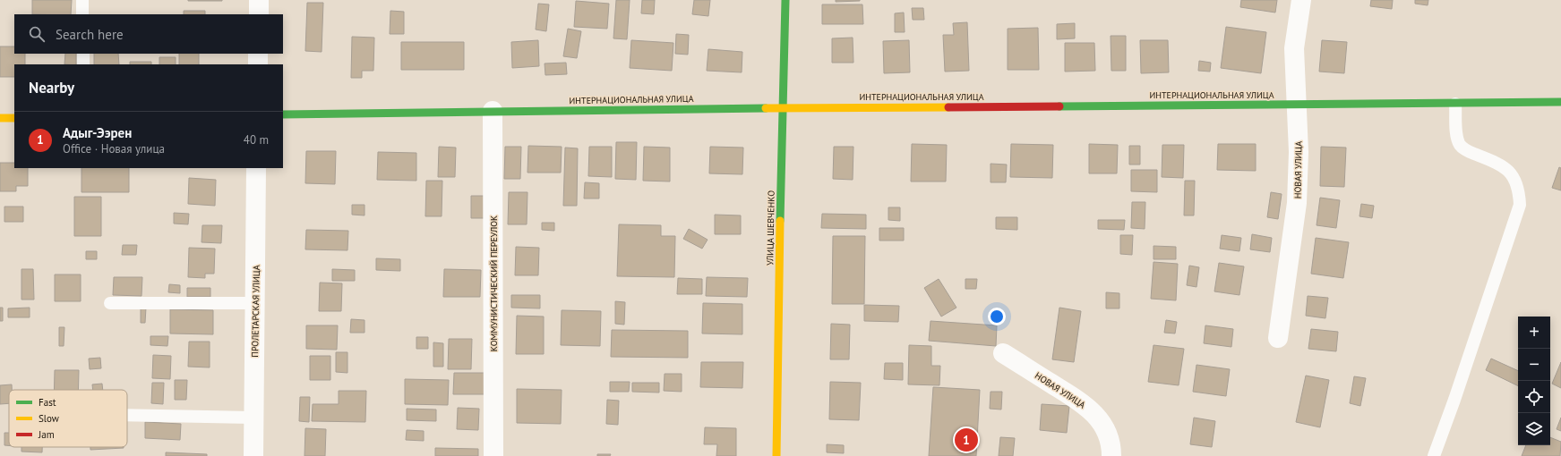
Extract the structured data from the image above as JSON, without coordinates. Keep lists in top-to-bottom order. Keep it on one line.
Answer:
{"streets":{"street":["ИНТЕРНАЦИОНАЛЬНАЯ УЛИЦА","НОВАЯ УЛИЦА","УЛИЦА ШЕВЧЕНКО","КОММУНИСТИЧЕСКИЙ ПЕРЕУЛОК","ПРОЛЕТАРСКАЯ УЛИЦА"]},"crossings":[["ИНТЕРНАЦИОНАЛЬНАЯ УЛИЦА","НОВАЯ УЛИЦА"],["ИНТЕРНАЦИОНАЛЬНАЯ УЛИЦА","УЛИЦА ШЕВЧЕНКО"],["ИНТЕРНАЦИОНАЛЬНАЯ УЛИЦА","КОММУНИСТИЧЕСКИЙ ПЕРЕУЛОК"]],"legend":["Fast","Slow","Jam"],"page":{"search":"Search here","heading":"Nearby","list":[{"mark":"1","name":"Адыг-Ээрен","note":"Office · Новая улица","value":"40 m"}],"map_buttons":["+","−"],"pins":"1"}}
